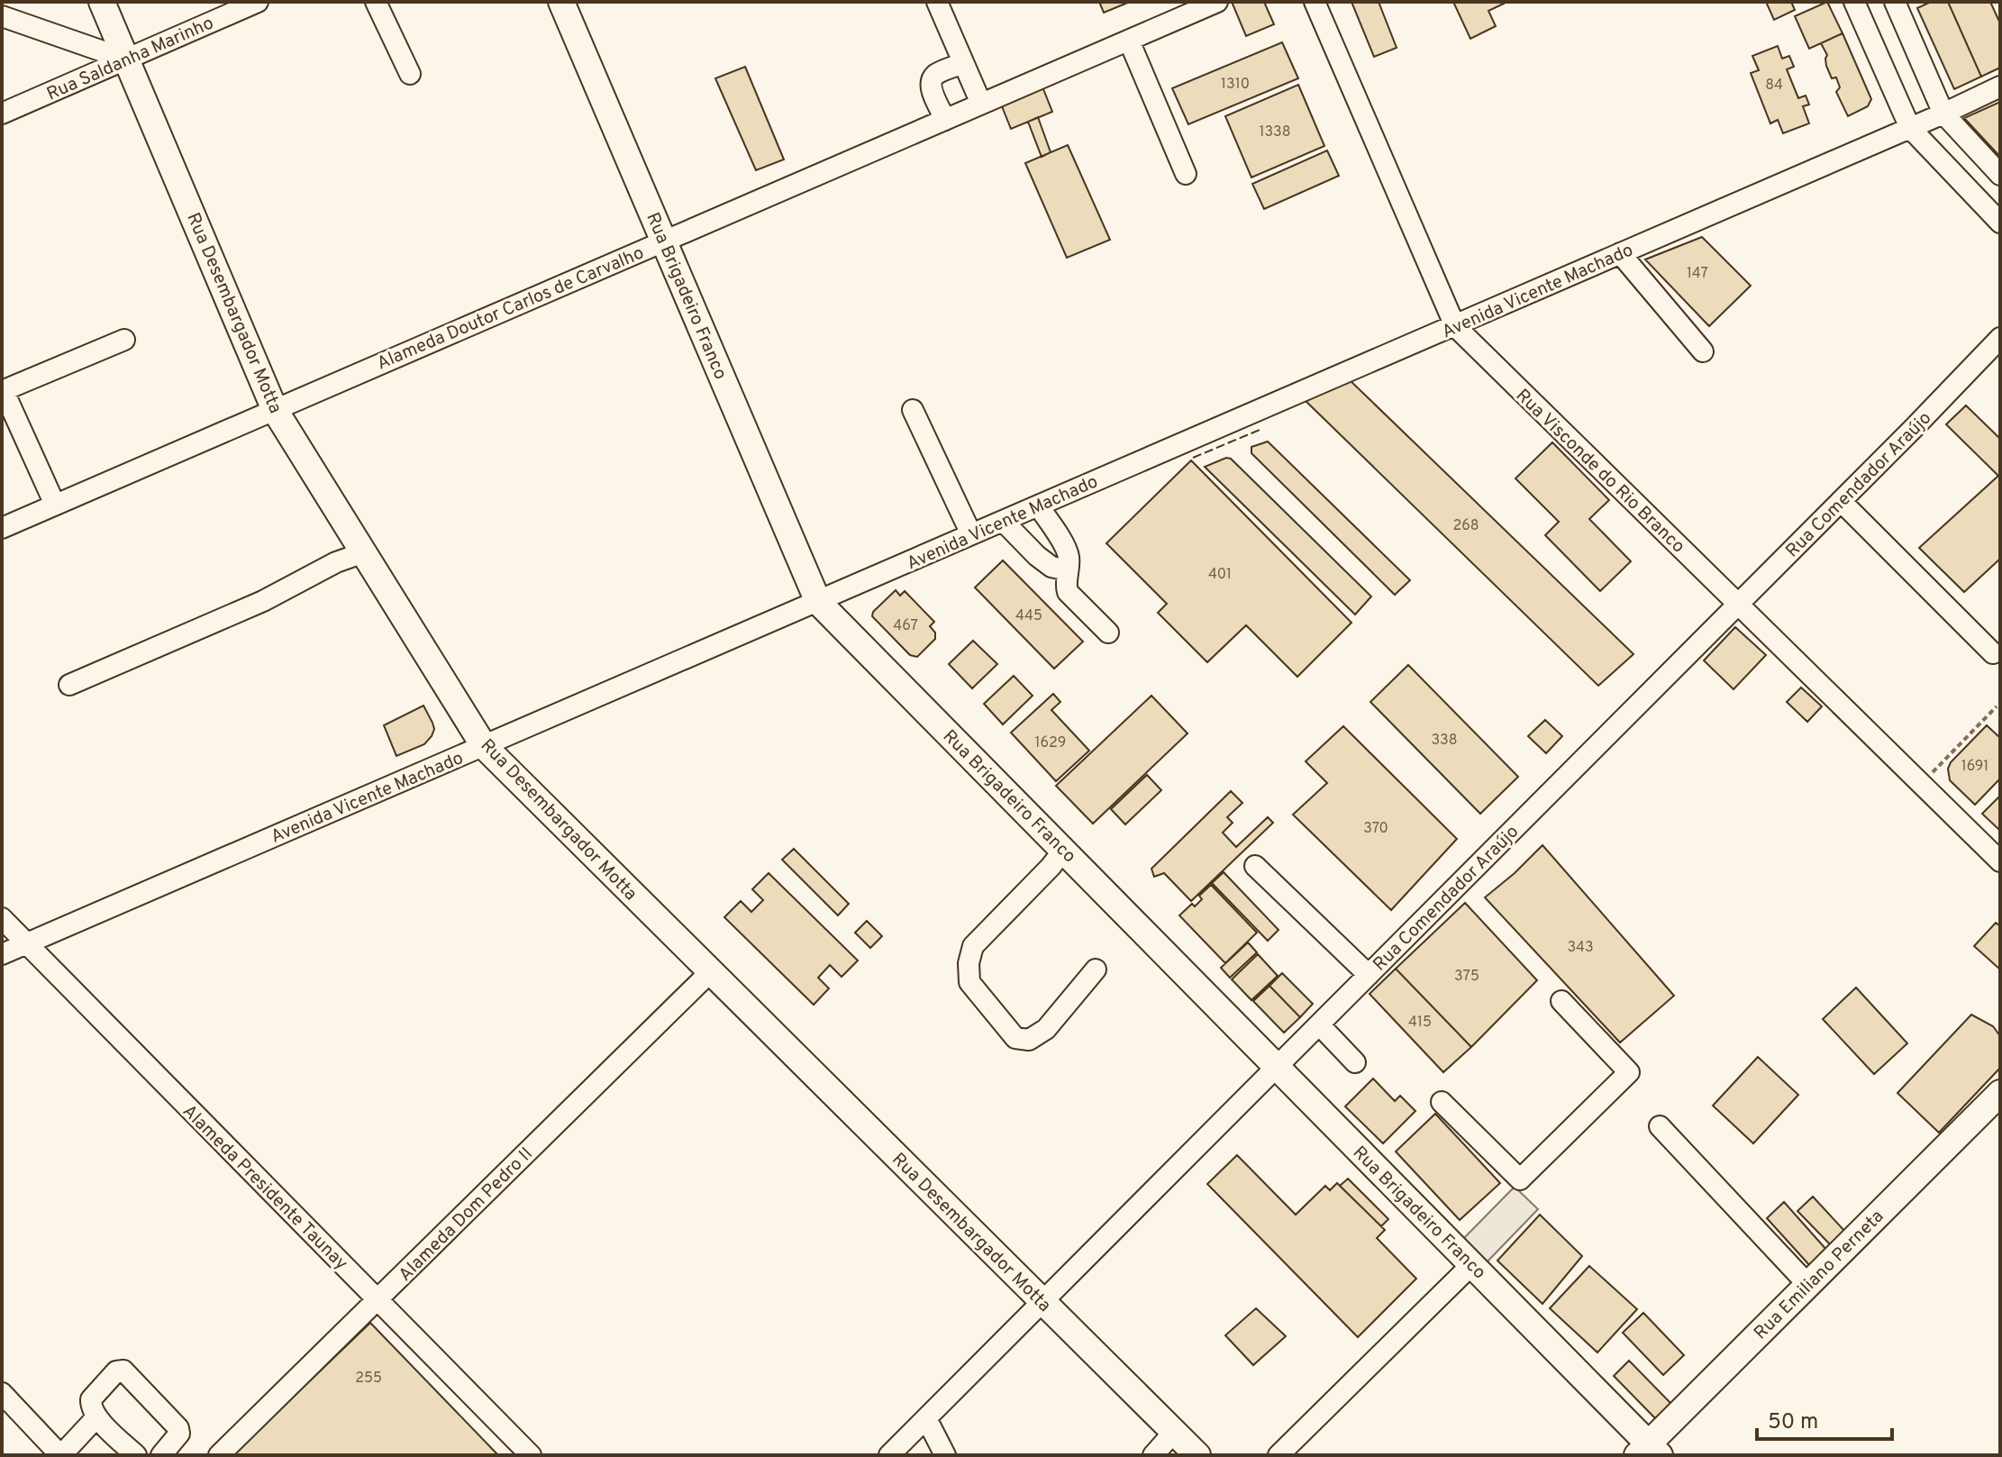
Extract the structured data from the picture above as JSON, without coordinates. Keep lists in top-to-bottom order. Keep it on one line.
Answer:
{"streets":{"main road":["Rua Brigadeiro Franco","Rua Desembargador Motta","Rua Emiliano Perneta"],"street":["Rua Saldanha Marinho","Avenida Vicente Machado","Alameda Doutor Carlos de Carvalho","Rua Visconde do Rio Branco","Rua Comendador Araújo","Alameda Presidente Taunay","Alameda Dom Pedro II"]},"crossings":[["Rua Saldanha Marinho","Rua Desembargador Motta"],["Avenida Vicente Machado","Rua Brigadeiro Franco"],["Avenida Vicente Machado","Rua Desembargador Motta"],["Avenida Vicente Machado","Rua Visconde do Rio Branco"],["Avenida Vicente Machado","Alameda Presidente Taunay"],["Rua Brigadeiro Franco","Alameda Doutor Carlos de Carvalho"],["Rua Brigadeiro Franco","Rua Comendador Araújo"],["Rua Brigadeiro Franco","Rua Emiliano Perneta"],["Alameda Doutor Carlos de Carvalho","Rua Desembargador Motta"],["Rua Desembargador Motta","Rua Comendador Araújo"],["Rua Desembargador Motta","Alameda Dom Pedro II"],["Rua Visconde do Rio Branco","Rua Comendador Araújo"],["Alameda Presidente Taunay","Alameda Dom Pedro II"]],"house_numbers":["1310","84","1338","147","268","401","445","467","338","1629","1691","370","343","375","415","255"],"scale_bar":"50 m"}
